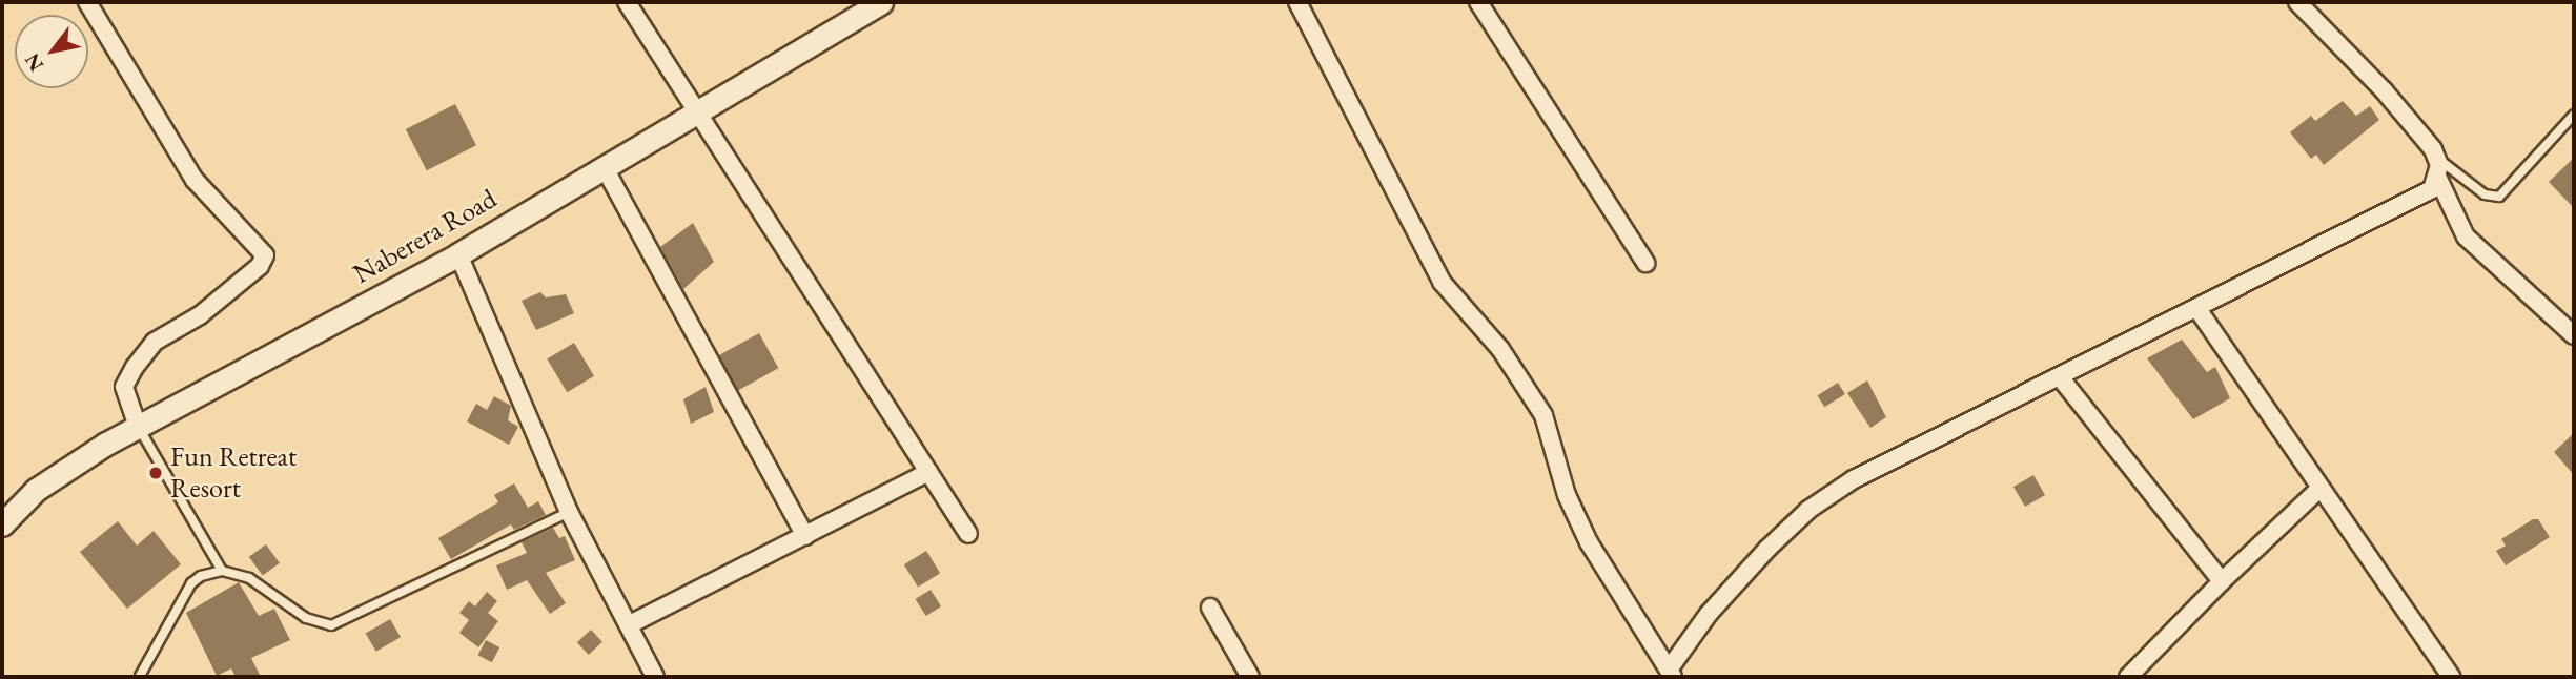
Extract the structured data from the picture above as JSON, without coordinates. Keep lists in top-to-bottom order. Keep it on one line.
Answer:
{"streets":{"street":["Naberera Road"]},"places":["Fun Retreat Resort"],"north":"bottom left"}
